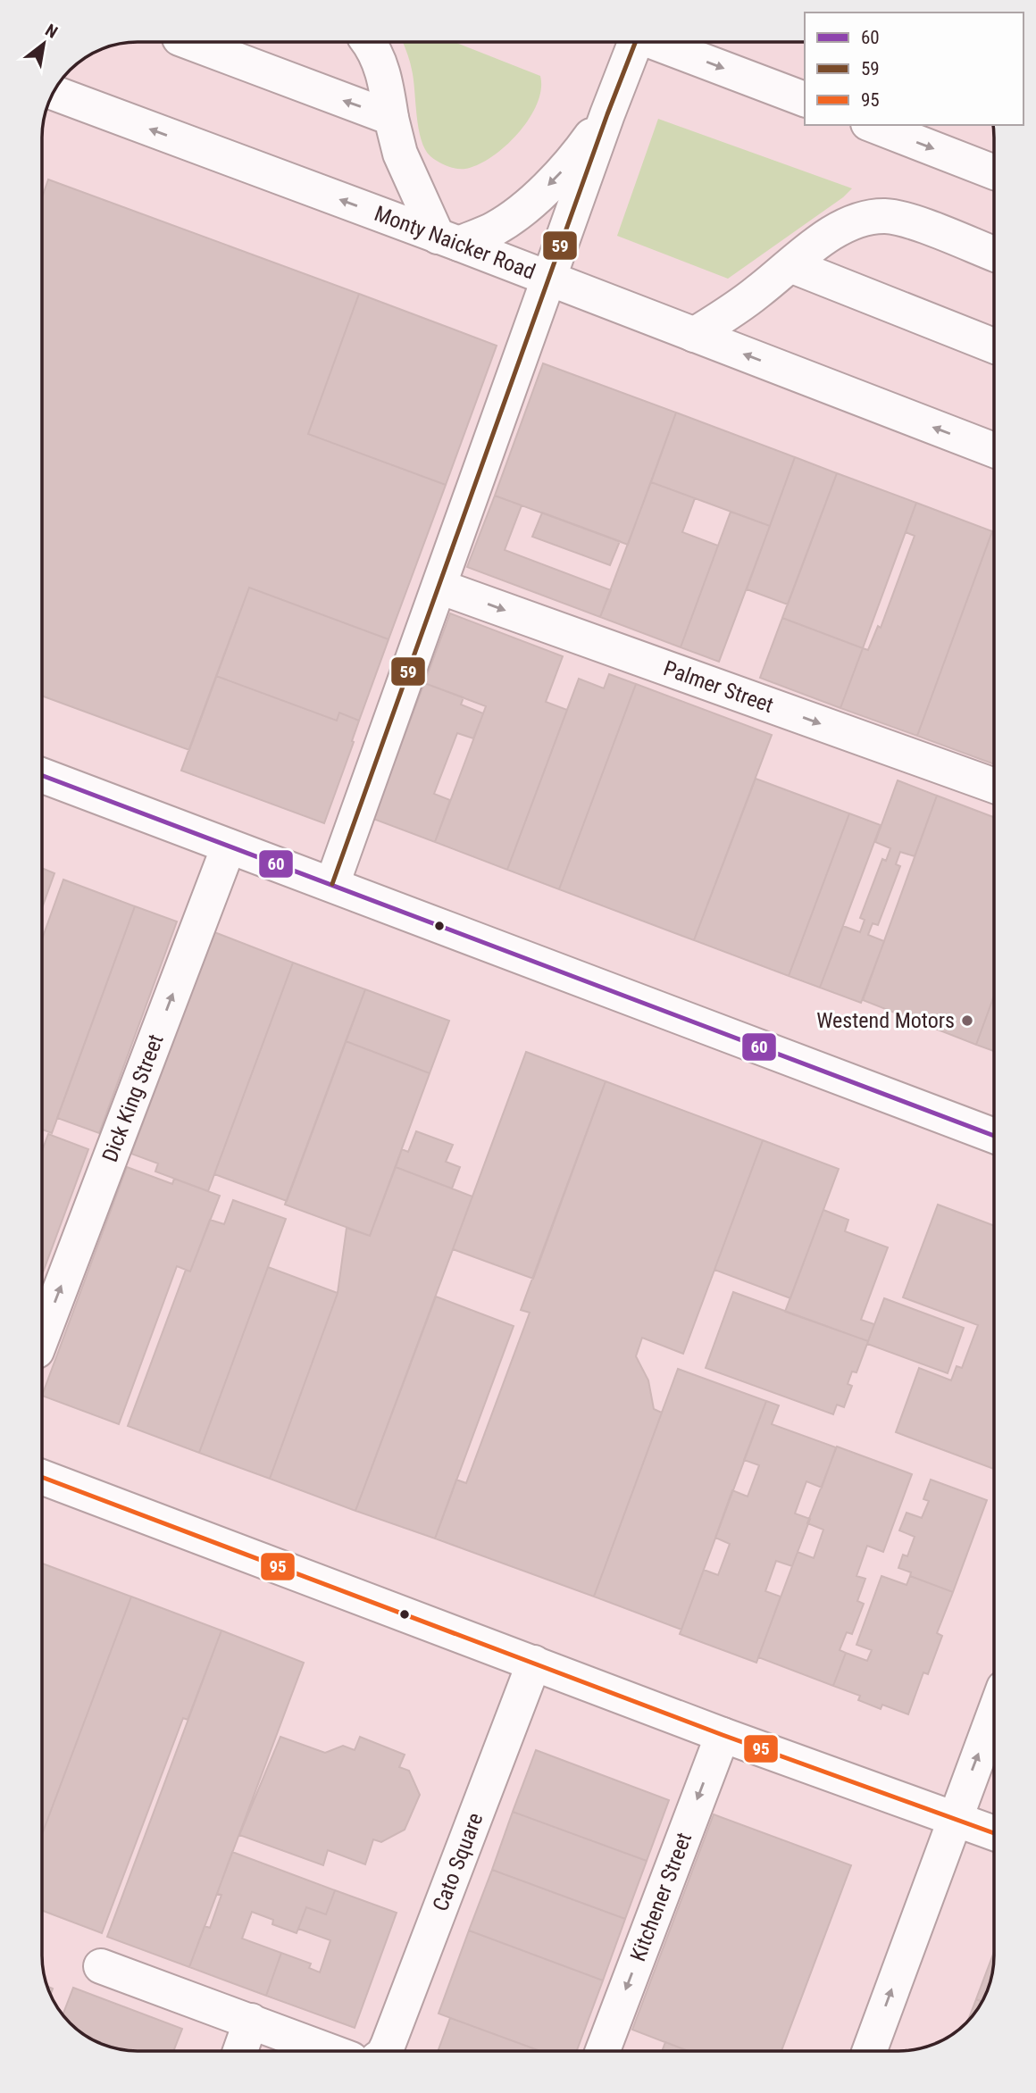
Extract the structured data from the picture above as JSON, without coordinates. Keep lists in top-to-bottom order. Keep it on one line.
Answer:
{"streets":{"main road":["Monty Naicker Road","Palmer Street","Dick King Street","Cato Square","Kitchener Street"]},"one_way":["Palmer Street","Dick King Street"],"places":["Westend Motors"],"lines":["transit line 59","transit line 60","transit line 95"],"legend":["60","59","95"],"north":"top right"}
